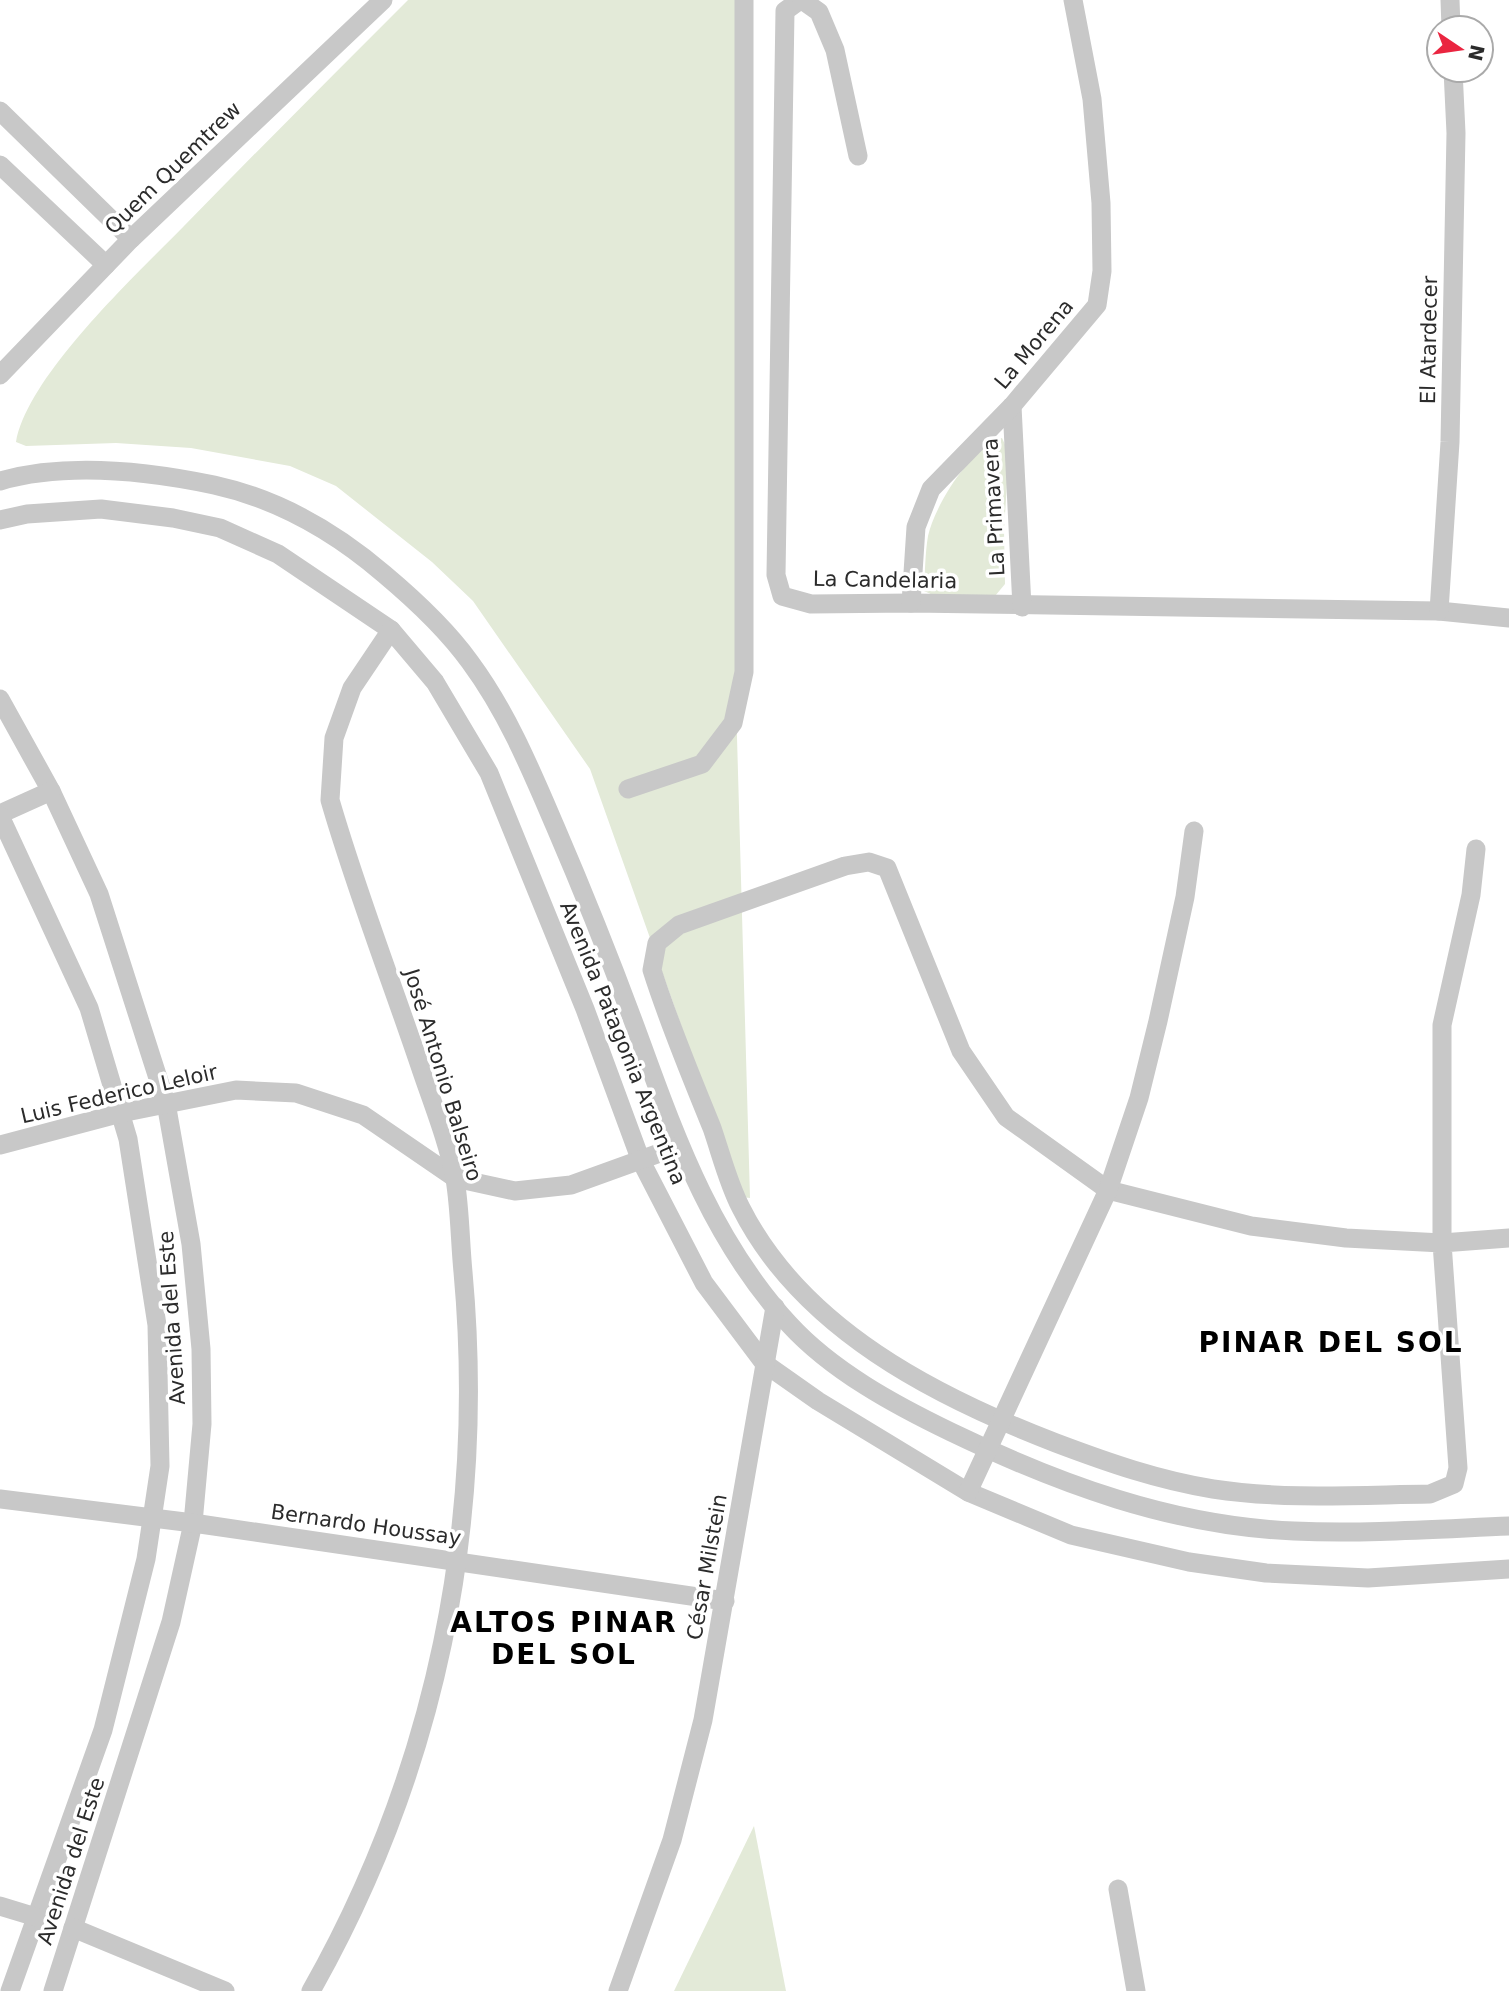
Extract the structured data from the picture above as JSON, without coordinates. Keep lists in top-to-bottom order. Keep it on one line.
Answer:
{"streets":{"street":["Quem Quemtrew","El Atardecer","La Morena","La Primavera","La Candelaria","Avenida Patagonia Argentina","José Antonio Balseiro","Luis Federico Leloir","Avenida del Este","Bernardo Houssay","César Milstein"]},"crossings":[["El Atardecer","La Candelaria"],["La Morena","La Primavera"],["La Morena","La Candelaria"],["La Primavera","La Candelaria"],["Avenida Patagonia Argentina","José Antonio Balseiro"],["Avenida Patagonia Argentina","Luis Federico Leloir"],["Avenida Patagonia Argentina","César Milstein"],["José Antonio Balseiro","Luis Federico Leloir"],["José Antonio Balseiro","Bernardo Houssay"],["Luis Federico Leloir","Avenida del Este"],["Avenida del Este","Bernardo Houssay"],["Bernardo Houssay","César Milstein"]],"districts":["PINAR DEL SOL","ALTOS PINAR DEL SOL"],"north":"right"}
